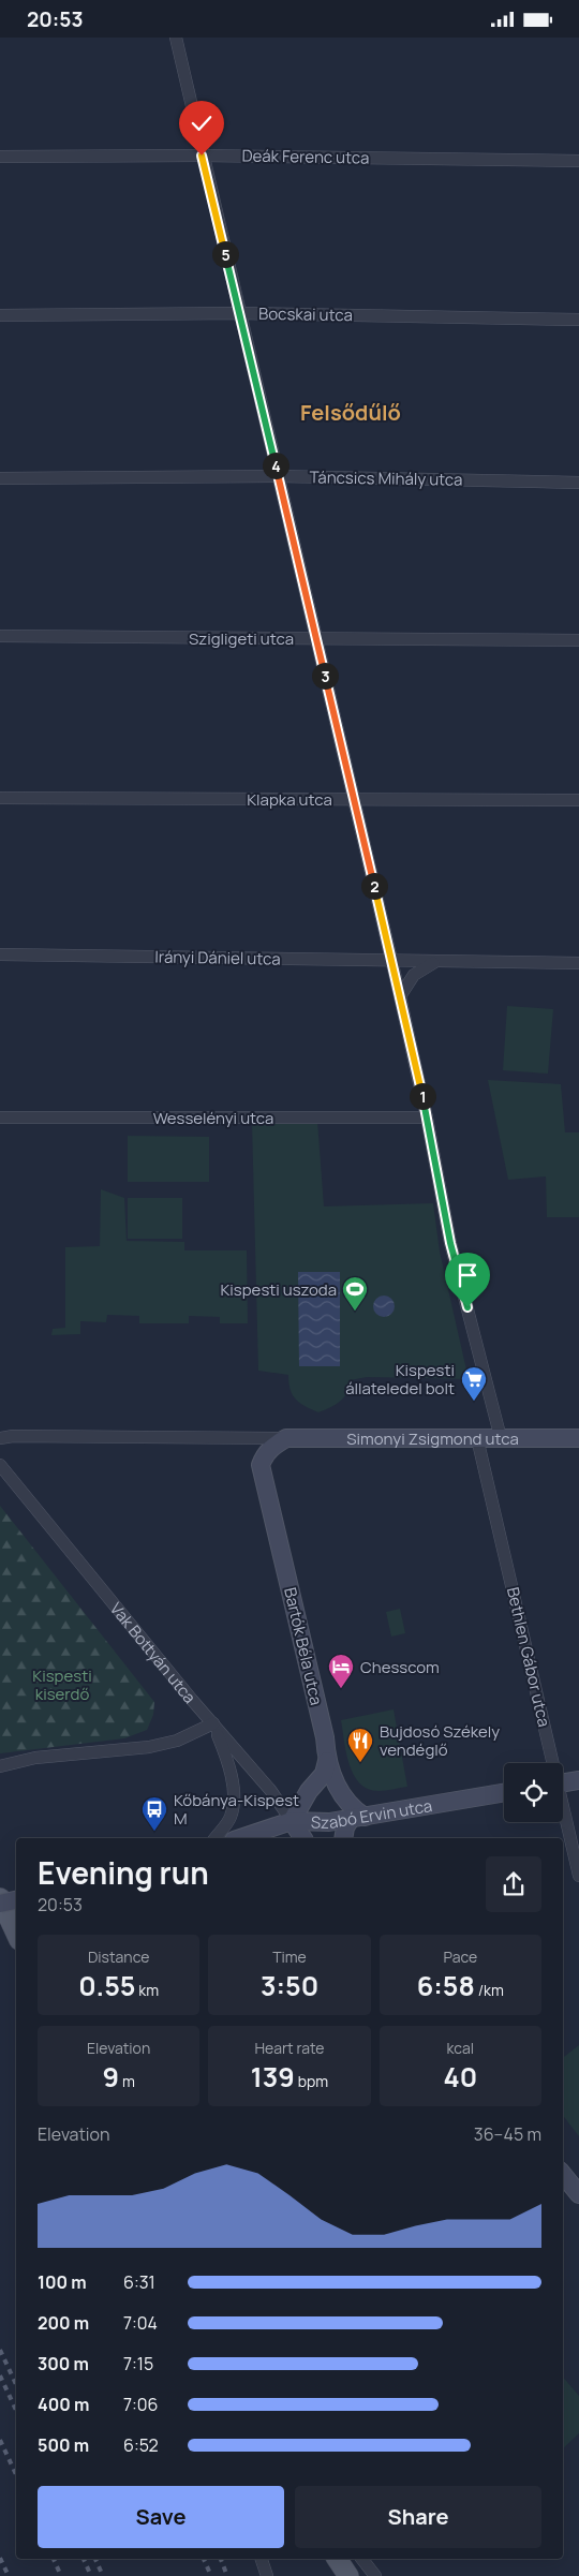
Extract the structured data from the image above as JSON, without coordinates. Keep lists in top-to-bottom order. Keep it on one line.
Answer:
{"streets":{"main road":["Simonyi Zsigmond utca","Bartók Béla utca","Vak Bottyán utca","Szabó Ervin utca"],"street":["Deák Ferenc utca","Bocskai utca","Táncsics Mihály utca","Szigligeti utca","Klapka utca","Irányi Dániel utca","Wesselényi utca","Bethlen Gábor utca"]},"crossings":[["Simonyi Zsigmond utca","Bartók Béla utca"],["Simonyi Zsigmond utca","Bethlen Gábor utca"],["Bartók Béla utca","Szabó Ervin utca"],["Vak Bottyán utca","Szabó Ervin utca"]],"districts":["Felsődűlő"],"parks":["Kispesti kiserdő"],"places":{"sports":["Kispesti uszoda"],"supermarket":["Kispesti állateledel bolt"],"hotel":["Chesscom"],"restaurant":["Bujdosó Székely vendéglő"],"bus stop":["Kőbánya-Kispest M"]},"page":{"status":"20:53","pins":["5","4","3","2","1"],"heading":["Evening run","20:53"],"stats":[["Distance","0.55 km"],["Time","3:50"],["Pace","6:58 /km"],["Elevation","9 m"],["Heart rate","139 bpm"],["kcal","40"]],"chart":["Elevation","36–45 m"],"list":[{"name":"100 m","note":"6:31"},{"name":"200 m","note":"7:04"},{"name":"300 m","note":"7:15"},{"name":"400 m","note":"7:06"},{"name":"500 m","note":"6:52"}],"buttons":["Save","Share"]}}
